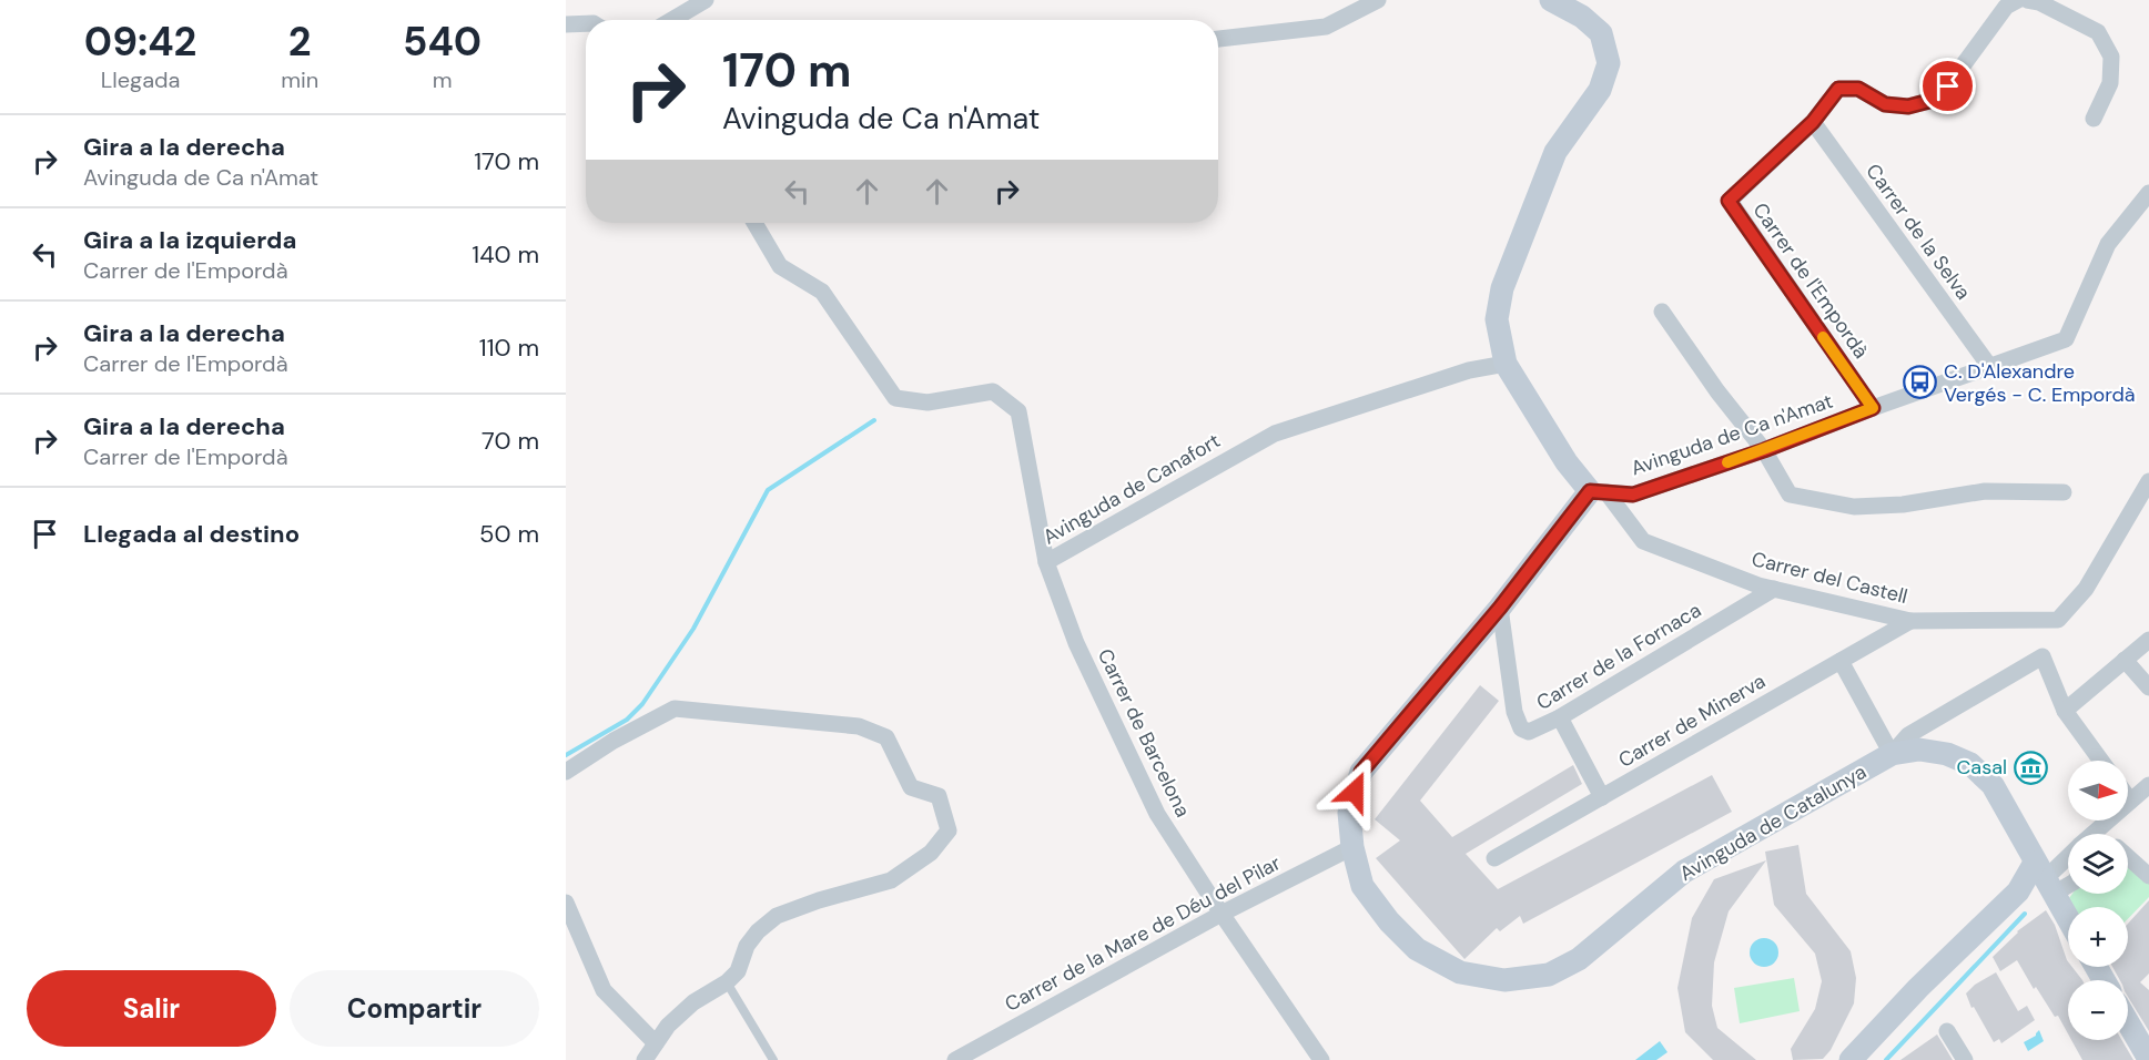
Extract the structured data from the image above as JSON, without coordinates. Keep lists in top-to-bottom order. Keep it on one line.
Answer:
{"streets":{"street":["Carrer de la Selva","Carrer de l'Empordà","Avinguda de Ca n'Amat","Avinguda de Canafort","Carrer del Castell","Carrer de la Fornaca","Carrer de Minerva","Carrer de Barcelona","Avinguda de Catalunya","Carrer de la Mare de Déu del Pilar"]},"crossings":[["Carrer de la Selva","Carrer de l'Empordà"],["Carrer de la Selva","Avinguda de Ca n'Amat"],["Carrer de l'Empordà","Avinguda de Ca n'Amat"],["Avinguda de Ca n'Amat","Carrer del Castell"],["Avinguda de Ca n'Amat","Avinguda de Catalunya"],["Avinguda de Canafort","Carrer de Barcelona"],["Carrer del Castell","Carrer de la Fornaca"],["Carrer del Castell","Carrer de Minerva"],["Carrer del Castell","Avinguda de Catalunya"],["Carrer de la Fornaca","Avinguda de Catalunya"],["Carrer de Barcelona","Carrer de la Mare de Déu del Pilar"],["Avinguda de Catalunya","Carrer de la Mare de Déu del Pilar"]],"places":{"bus stop":["C. D'Alexandre Vergés - C. Empordà"],"museum":["Casal"]},"north":"right","page":{"eta":["09:42","Llegada","2","min","540","m"],"turn":["170 m","Avinguda de Ca n'Amat"],"list":[{"name":"Gira a la derecha","note":"Avinguda de Ca n'Amat","value":"170 m"},{"name":"Gira a la izquierda","note":"Carrer de l'Empordà","value":"140 m"},{"name":"Gira a la derecha","note":"Carrer de l'Empordà","value":"110 m"},{"name":"Gira a la derecha","note":"Carrer de l'Empordà","value":"70 m"},{"name":"Llegada al destino","value":"50 m"}],"map_buttons":["+","−"],"buttons":["Salir","Compartir"]}}
